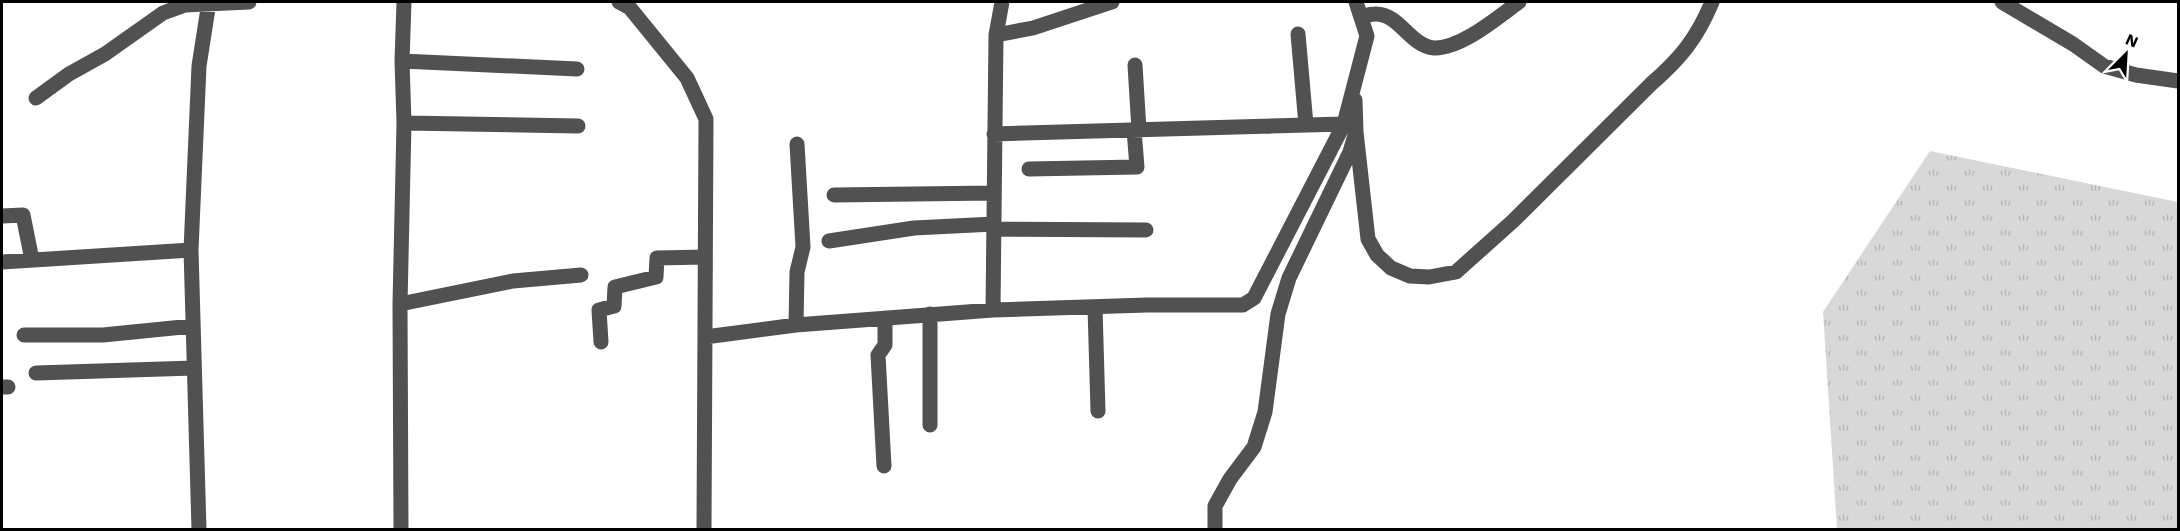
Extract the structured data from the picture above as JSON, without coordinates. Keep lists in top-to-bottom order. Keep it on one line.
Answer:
{"north":"top right"}
